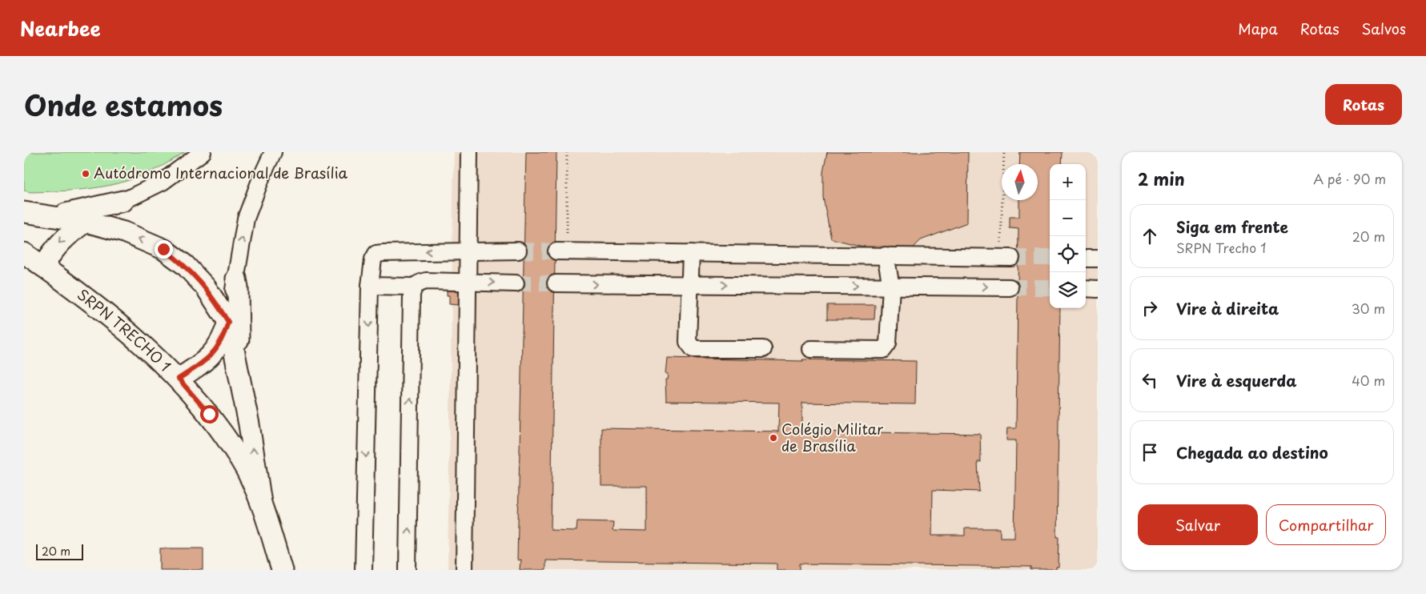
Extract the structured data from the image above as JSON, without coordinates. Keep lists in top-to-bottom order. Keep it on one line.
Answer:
{"streets":{"main road":["SRPN TRECHO 1"]},"places":["Autódromo Internacional de Brasília","Colégio Militar de Brasília"],"scale_bar":"20 m","north":"top","page":{"header":"Nearbee","nav":["Mapa","Rotas","Salvos"],"title":"Onde estamos","buttons":["Rotas",["Salvar","Compartilhar"]],"heading":["2 min","A pé · 90 m"],"map_buttons":["+","−"],"list":[["Siga em frente","SRPN Trecho 1","20 m"],["Vire à direita","30 m"],["Vire à esquerda","40 m"],"Chegada ao destino"],"scale":"20 m"}}
